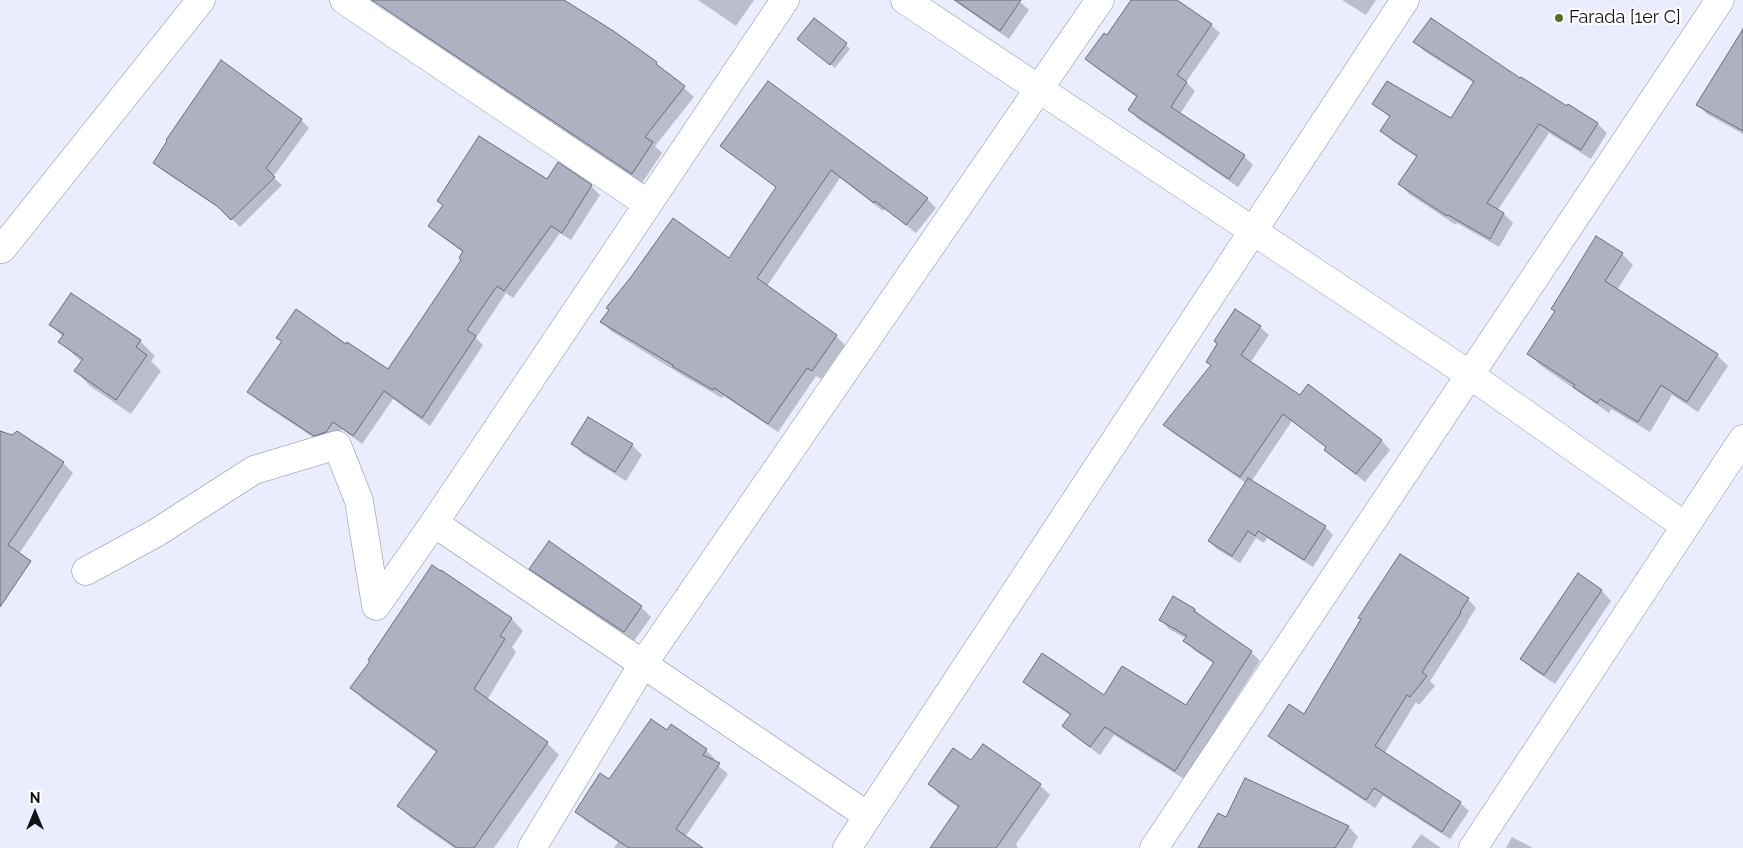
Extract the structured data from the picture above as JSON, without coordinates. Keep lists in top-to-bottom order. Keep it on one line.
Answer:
{"places":["Farada [1er C]"],"north":"top"}
